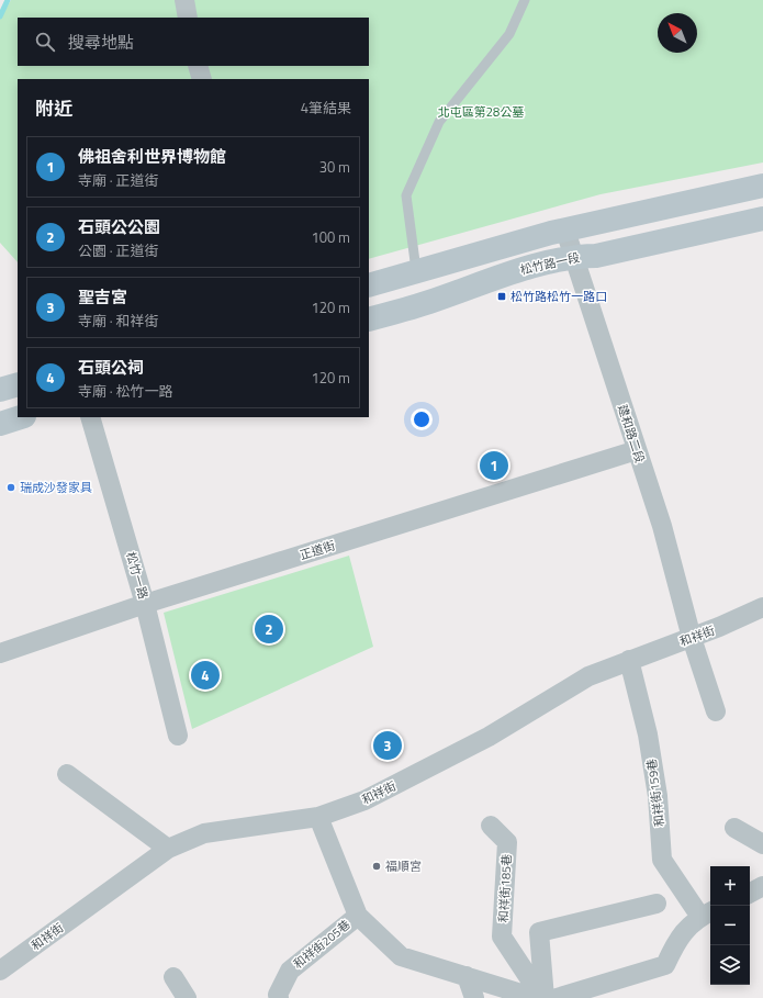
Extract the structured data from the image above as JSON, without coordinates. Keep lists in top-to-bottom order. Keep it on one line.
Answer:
{"streets":{"street":["松竹路一段","建和路二段","正道街","松竹一路","和祥街","和祥街159巷","和祥街185巷","和祥街205巷"]},"crossings":[["松竹路一段","建和路二段"],["建和路二段","正道街"],["建和路二段","和祥街"],["正道街","松竹一路"],["和祥街","和祥街159巷"],["和祥街","和祥街205巷"]],"parks":["北屯區第28公墓"],"places":{"transit":["松竹路松竹一路口"],"other":["瑞成沙發家具","福順宮"]},"north":"top left","page":{"search":"搜尋地點","heading":["附近","4筆結果"],"list":[{"mark":"1","name":"佛祖舍利世界博物館","note":"寺廟 · 正道街","value":"30 m"},{"mark":"2","name":"石頭公公園","note":"公園 · 正道街","value":"100 m"},{"mark":"3","name":"聖吉宮","note":"寺廟 · 和祥街","value":"120 m"},{"mark":"4","name":"石頭公祠","note":"寺廟 · 松竹一路","value":"120 m"}],"pins":["1","2","4","3"],"map_buttons":["+","−"]}}
